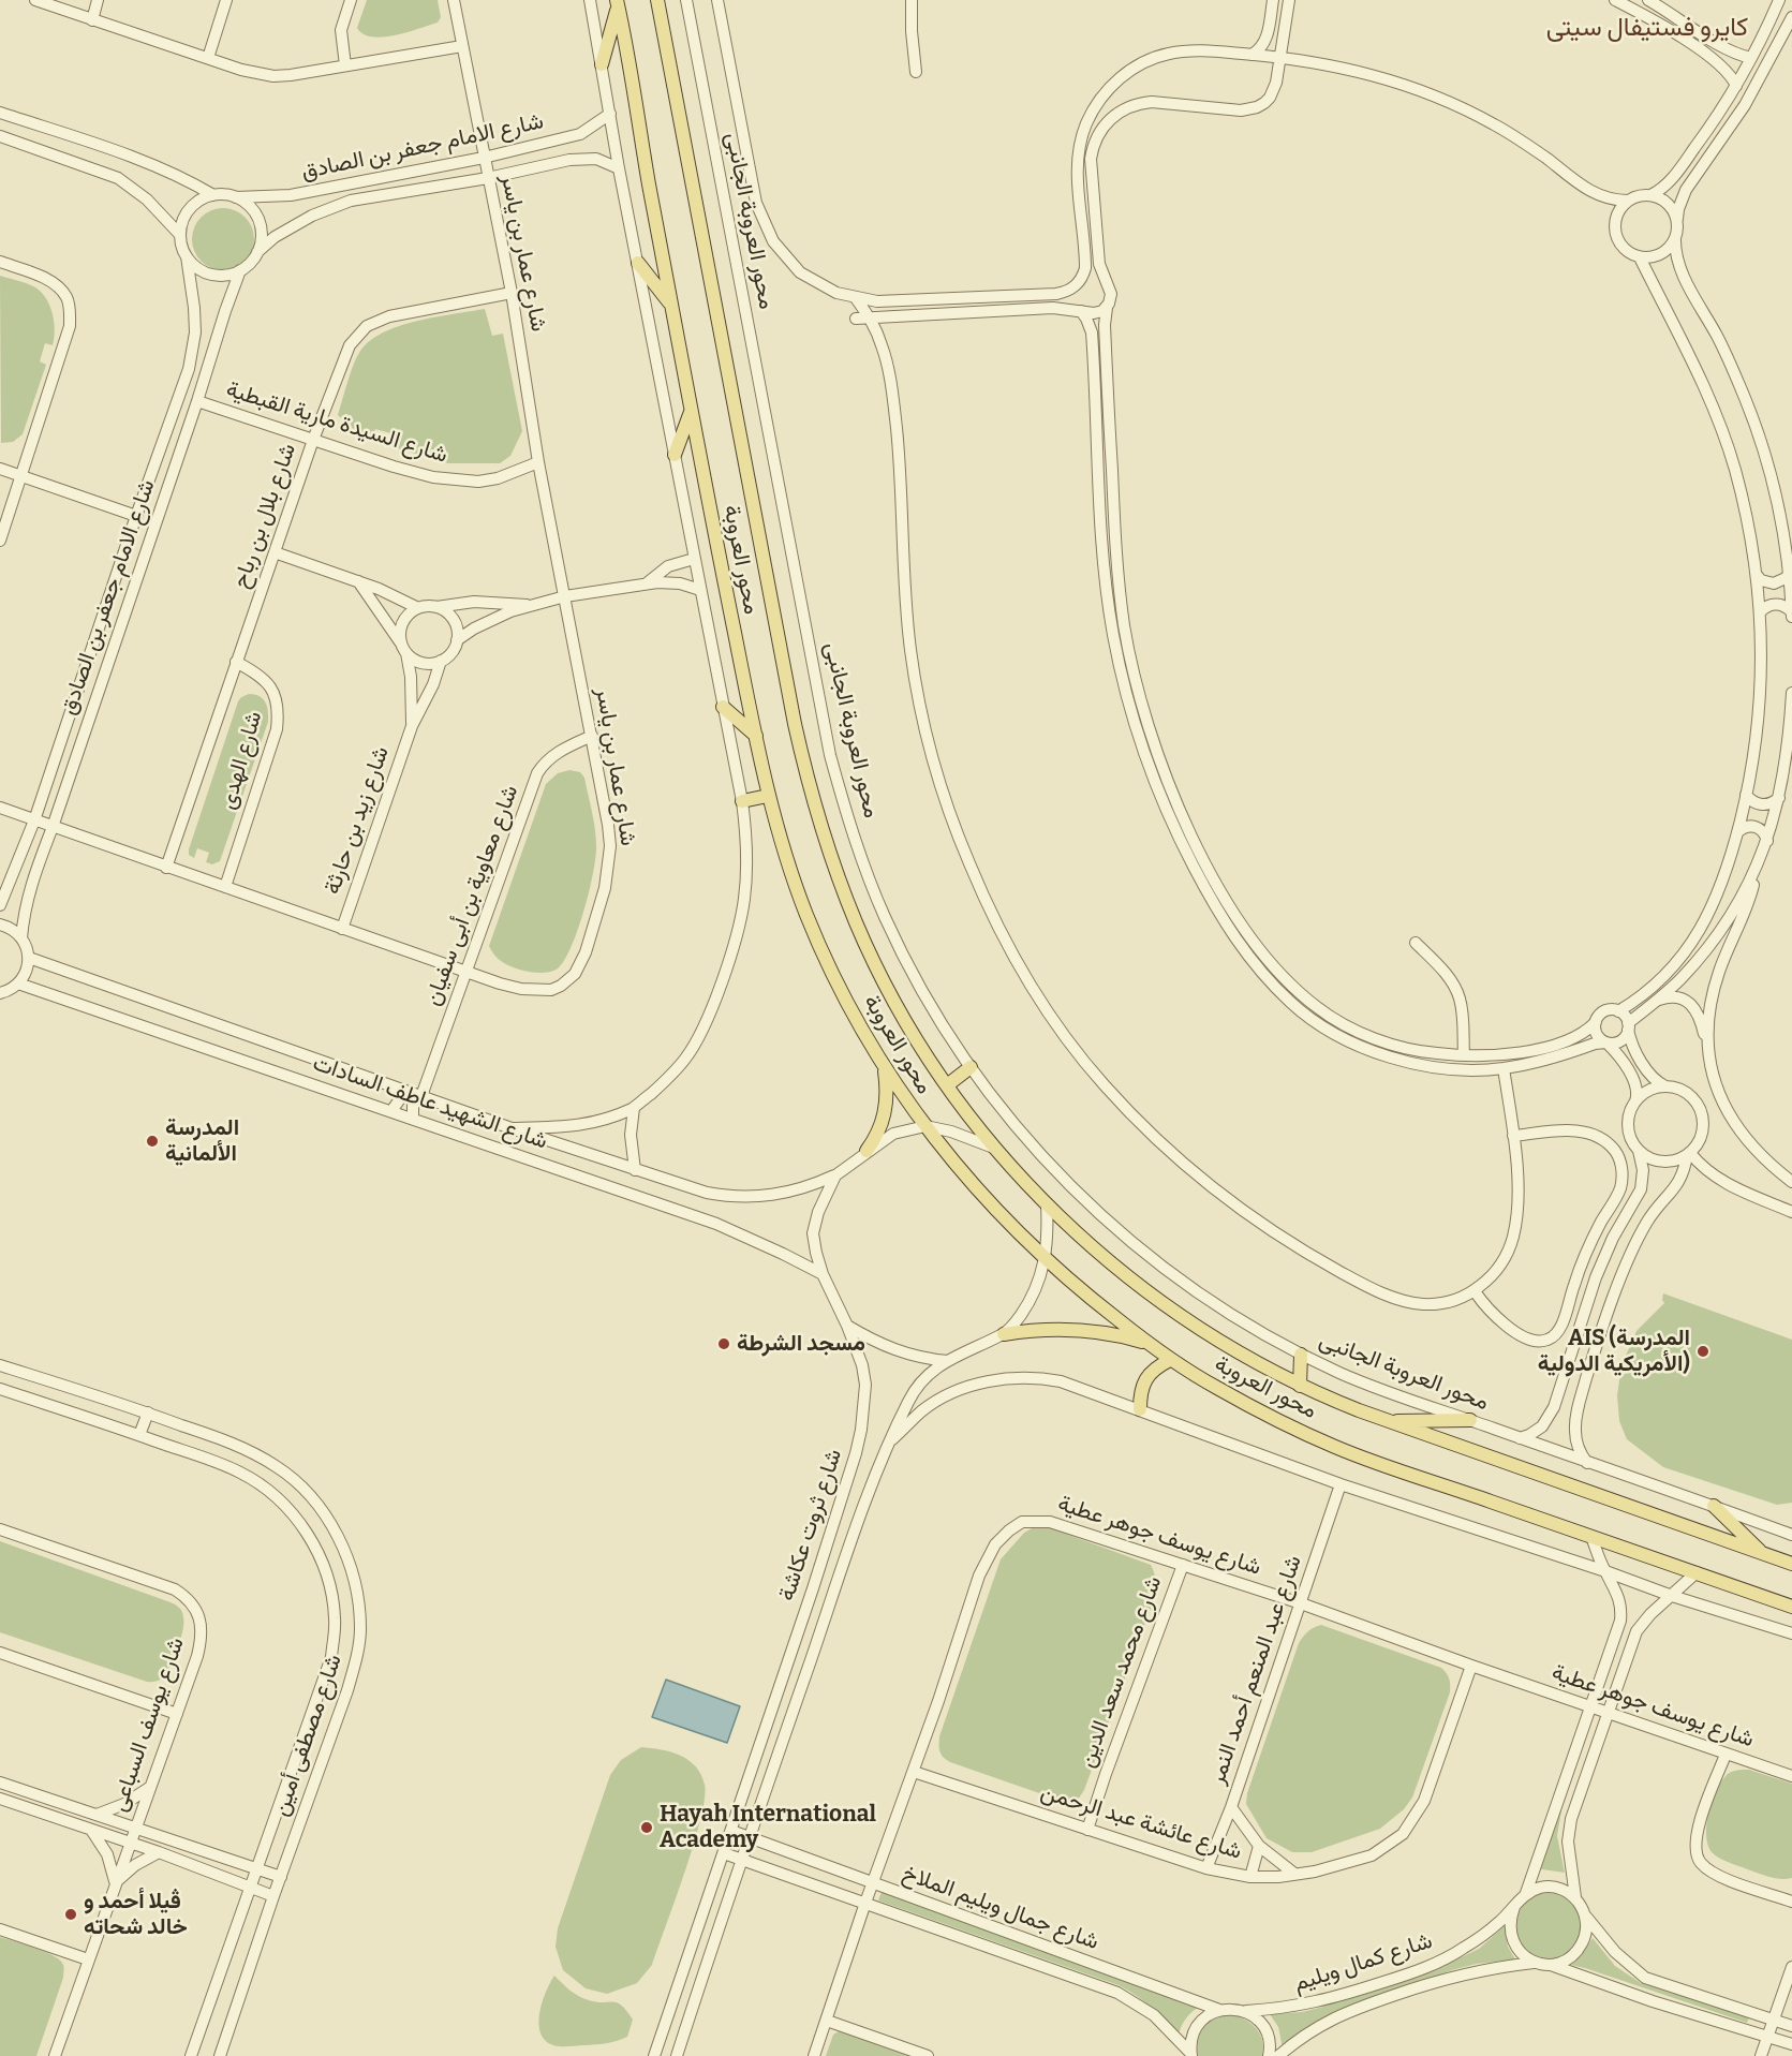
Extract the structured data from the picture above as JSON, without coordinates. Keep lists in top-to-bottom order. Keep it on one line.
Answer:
{"streets":{"main road":["محور العروبة"],"street":["شارع الامام جعفر بن الصادق","محور العروبة الجانبى","شارع عمار بن ياسر","شارع السيدة مارية القبطية","شارع بلال بن رباح","شارع الهدى","شارع زيد بن حارثة","شارع معاوية بن أبى سفيان","شارع الشهيد عاطف السادات","شارع ثروت عكاشة","شارع يوسف جوهر عطية","شارع عبد المنعم أحمد النمر","شارع محمد سعد الدين","شارع يوسف السباعى","شارع مصطفى أمين","شارع عائشة عبد الرحمن","شارع جمال ويليم الملاخ","شارع كمال ويليم"]},"crossings":[["شارع الامام جعفر بن الصادق","شارع عمار بن ياسر"],["شارع الامام جعفر بن الصادق","شارع السيدة مارية القبطية"],["شارع عمار بن ياسر","شارع السيدة مارية القبطية"],["شارع عمار بن ياسر","شارع بلال بن رباح"],["شارع عمار بن ياسر","شارع الهدى"],["شارع عمار بن ياسر","شارع زيد بن حارثة"],["شارع عمار بن ياسر","شارع معاوية بن أبى سفيان"],["شارع السيدة مارية القبطية","شارع بلال بن رباح"],["شارع بلال بن رباح","شارع الهدى"],["محور العروبة","شارع الشهيد عاطف السادات"],["محور العروبة","شارع ثروت عكاشة"],["شارع معاوية بن أبى سفيان","شارع الشهيد عاطف السادات"],["شارع الشهيد عاطف السادات","شارع ثروت عكاشة"],["شارع ثروت عكاشة","شارع جمال ويليم الملاخ"],["شارع يوسف جوهر عطية","شارع عبد المنعم أحمد النمر"],["شارع يوسف جوهر عطية","شارع محمد سعد الدين"],["شارع يوسف جوهر عطية","شارع عائشة عبد الرحمن"],["شارع يوسف جوهر عطية","شارع جمال ويليم الملاخ"],["شارع عبد المنعم أحمد النمر","شارع عائشة عبد الرحمن"],["شارع محمد سعد الدين","شارع عائشة عبد الرحمن"],["شارع جمال ويليم الملاخ","شارع كمال ويليم"]],"districts":["كايرو فستيفال سيتى"],"places":["المدرسة الألمانية","مسجد الشرطة","AIS (المدرسة الأمريكية الدولية)","Hayah International Academy","ڤيلا أحمد و خالد شحاته"]}
